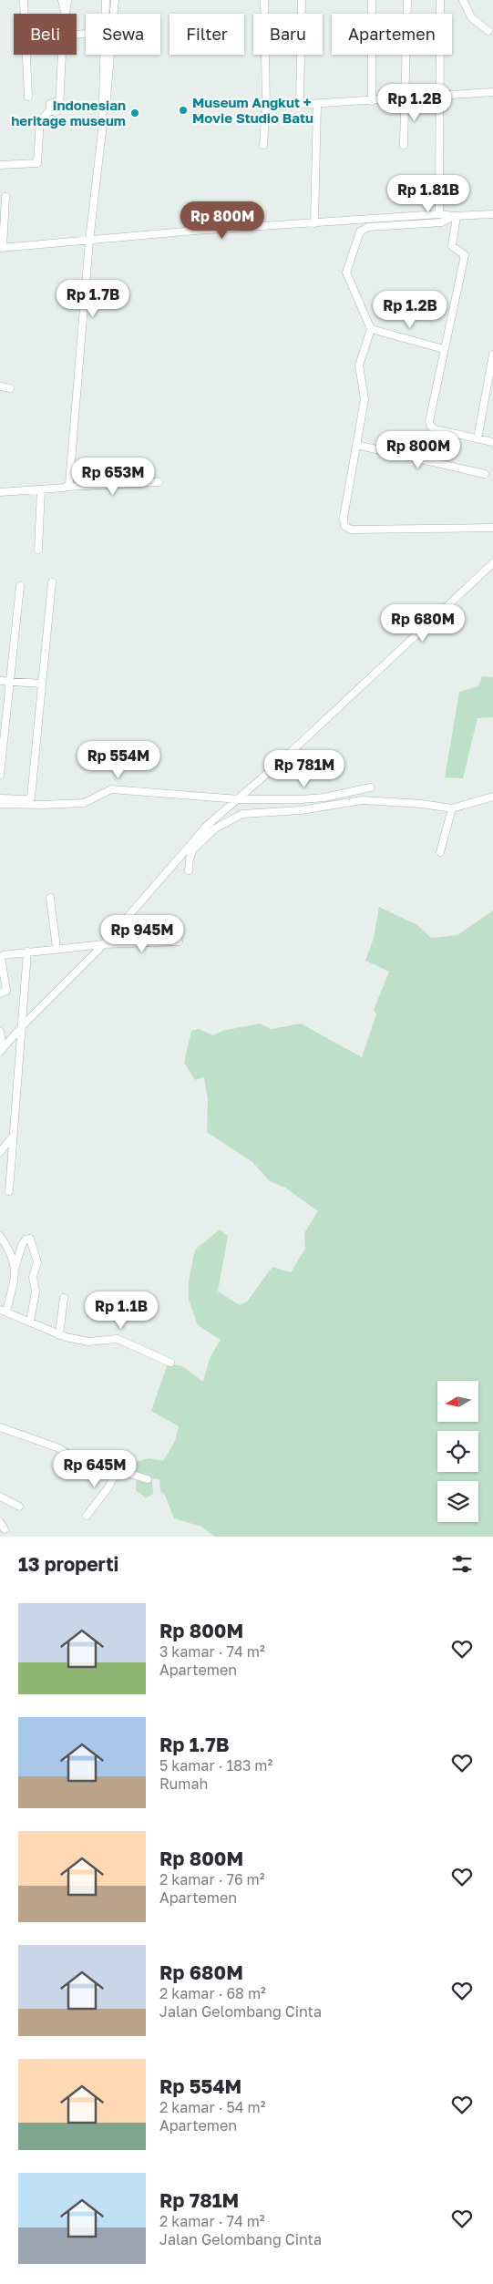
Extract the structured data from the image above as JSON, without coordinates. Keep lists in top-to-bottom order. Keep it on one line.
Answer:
{"places":["Museum Angkut + Movie Studio Batu","Indonesian heritage museum"],"north":"left","page":{"chip":["Beli","Sewa","Filter","Baru","Apartemen"],"price":["Rp 1.2B","Rp 1.81B","Rp 800M","Rp 1.7B","Rp 1.2B","Rp 800M","Rp 653M","Rp 680M","Rp 554M","Rp 781M","Rp 945M","Rp 1.1B","Rp 645M"],"heading":"13 properti","list":[{"name":"Rp 800M","note":"3 kamar · 74 m² · Apartemen"},{"name":"Rp 1.7B","note":"5 kamar · 183 m² · Rumah"},{"name":"Rp 800M","note":"2 kamar · 76 m² · Apartemen"},{"name":"Rp 680M","note":"2 kamar · 68 m² · Jalan Gelombang Cinta"},{"name":"Rp 554M","note":"2 kamar · 54 m² · Apartemen"},{"name":"Rp 781M","note":"2 kamar · 74 m² · Jalan Gelombang Cinta"}]}}
